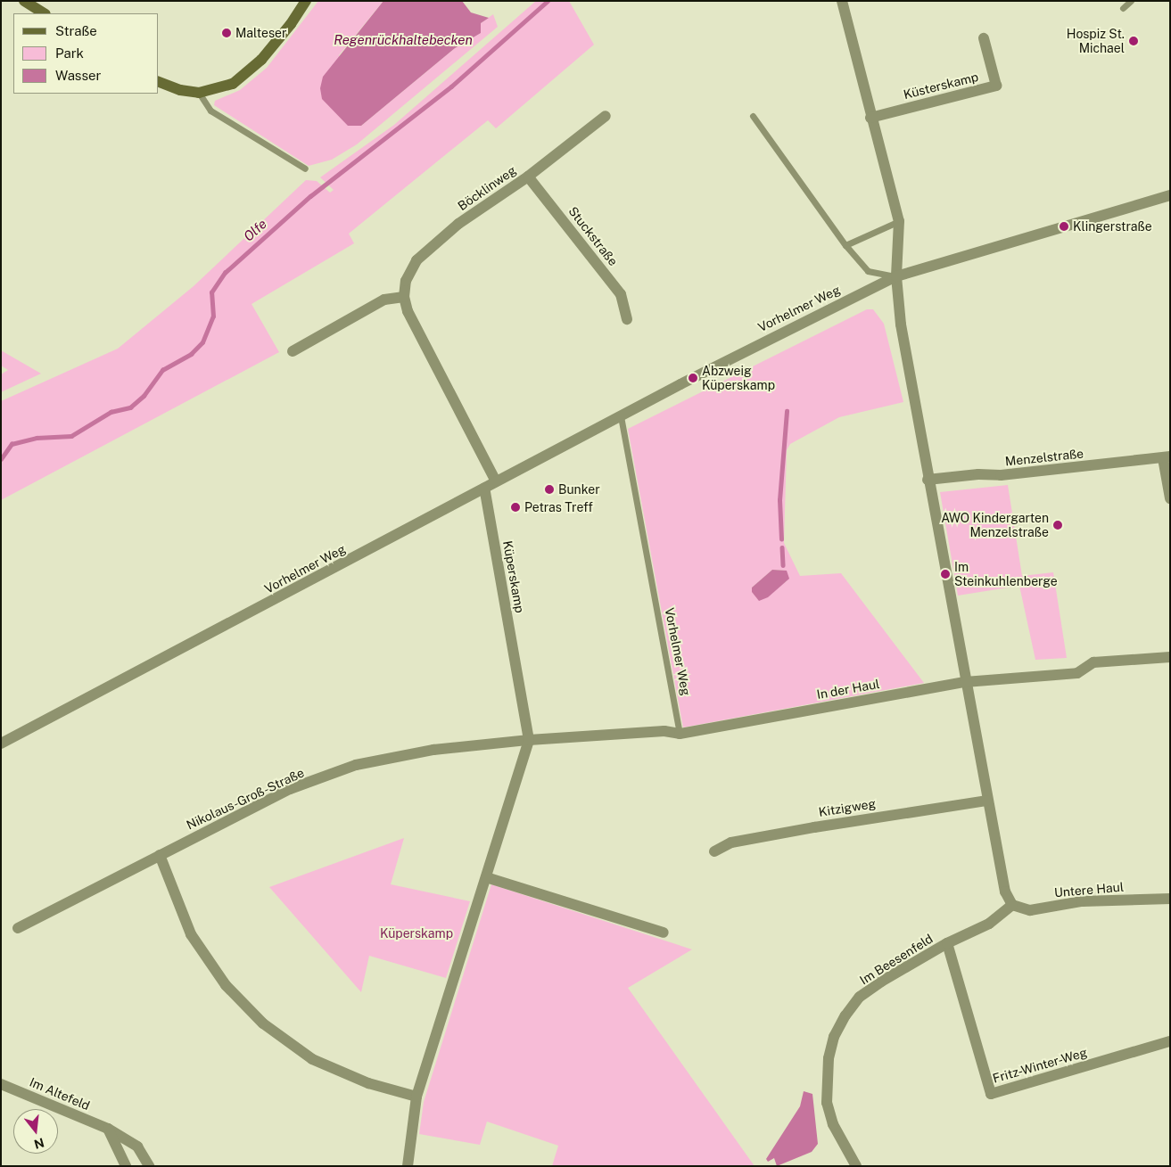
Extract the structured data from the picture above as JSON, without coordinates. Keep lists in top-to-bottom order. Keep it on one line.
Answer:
{"streets":{"street":["Küsterskamp","Böcklinweg","Stuckstraße","Vorhelmer Weg","Menzelstraße","Küperskamp","In der Haul","Nikolaus-Groß-Straße","Kitzigweg","Untere Haul","Im Beesenfeld","Fritz-Winter-Weg","Im Altefeld"]},"crossings":[["Böcklinweg","Stuckstraße"],["Böcklinweg","Vorhelmer Weg"],["Vorhelmer Weg","Küperskamp"],["Vorhelmer Weg","In der Haul"],["Küperskamp","In der Haul"],["Küperskamp","Nikolaus-Groß-Straße"],["In der Haul","Nikolaus-Groß-Straße"],["Untere Haul","Im Beesenfeld"],["Im Beesenfeld","Fritz-Winter-Weg"]],"water":["Regenrückhaltebecken","Olfe"],"parks":["Küperskamp"],"places":["Malteser","Hospiz St. Michael","Klingerstraße","Abzweig Küperskamp","Bunker","Petras Treff","AWO Kindergarten Menzelstraße","Im Steinkuhlenberge"],"legend":["Straße","Park","Wasser"],"north":"bottom"}
